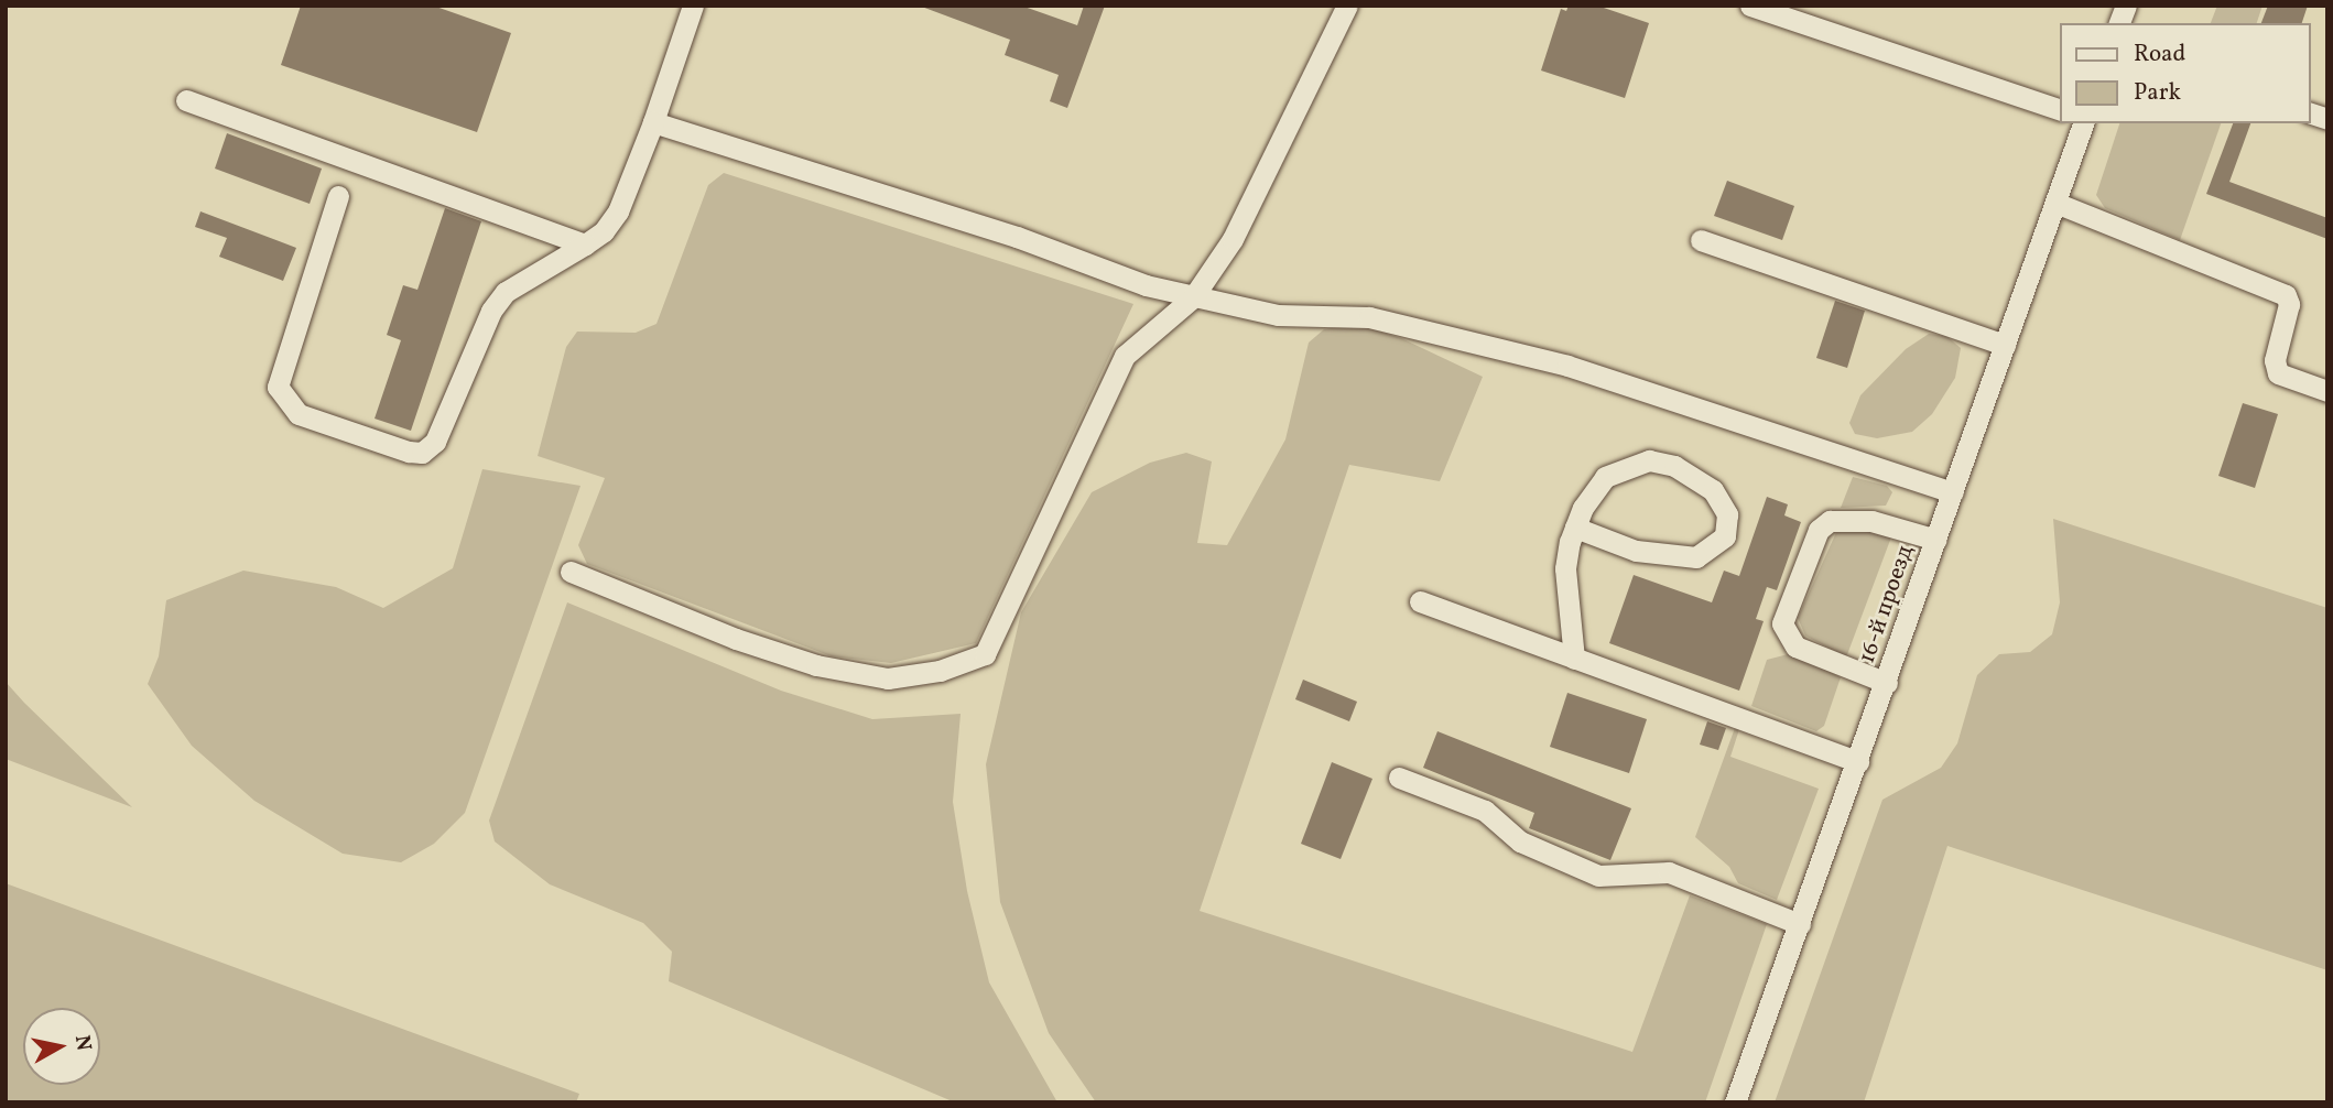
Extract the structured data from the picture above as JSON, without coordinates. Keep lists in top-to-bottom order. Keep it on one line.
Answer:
{"streets":{"street":["16-й проезд"]},"legend":["Road","Park"],"north":"right"}
